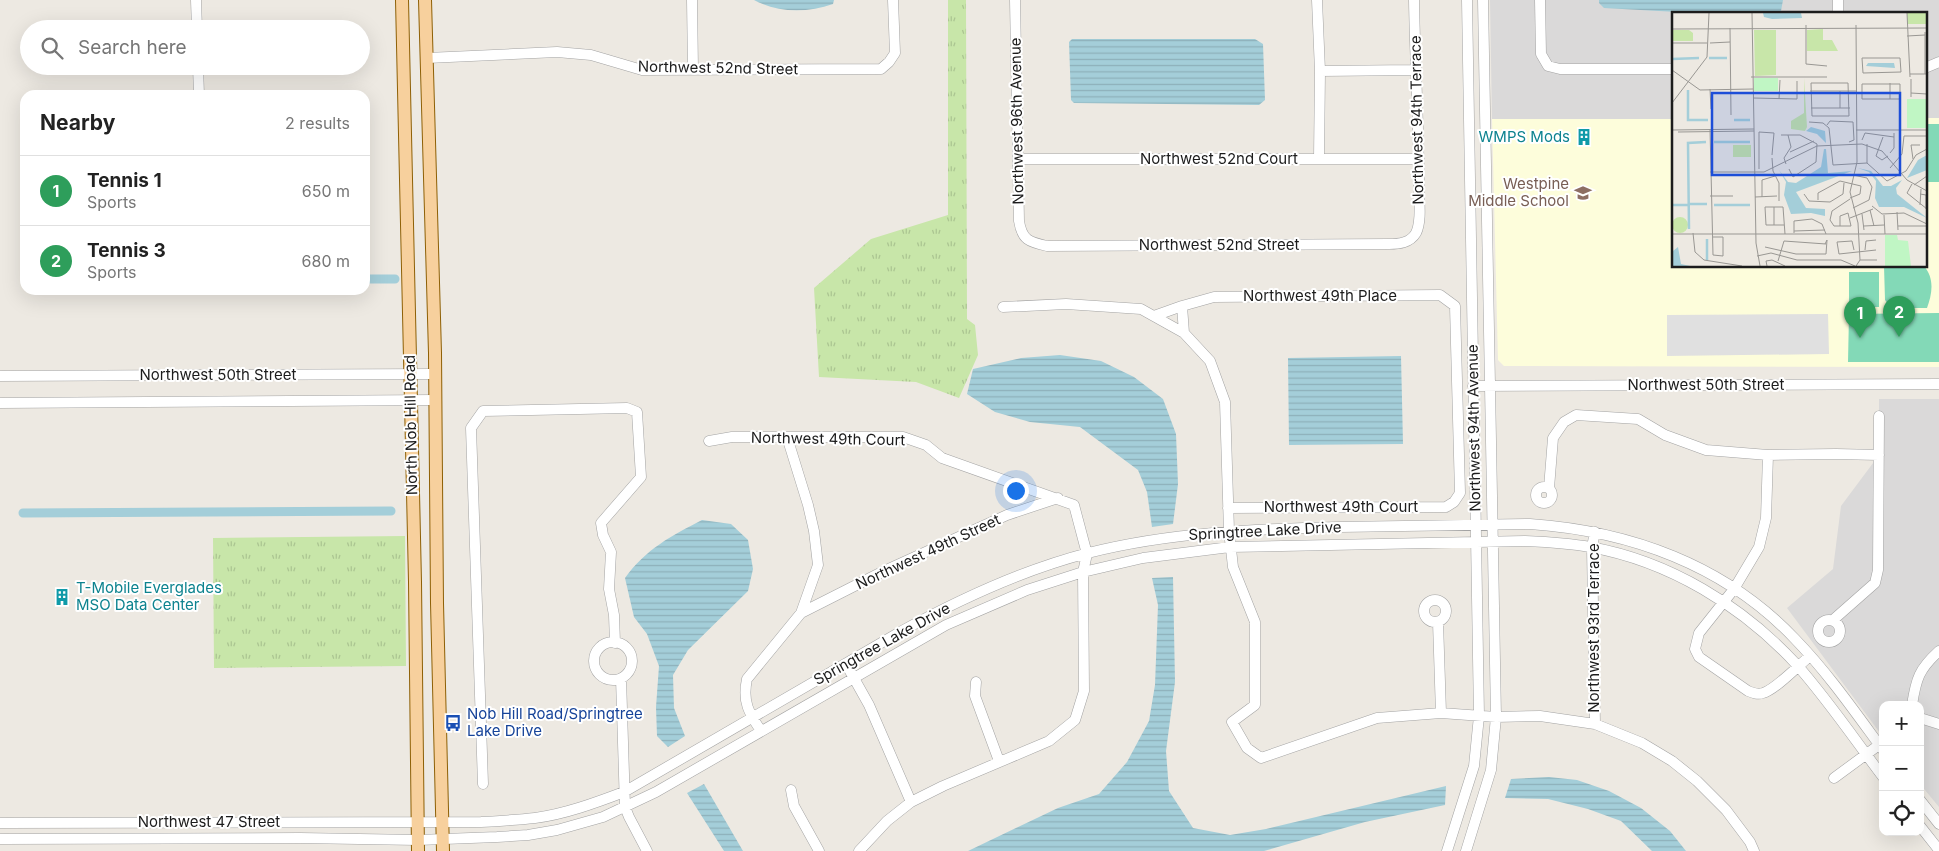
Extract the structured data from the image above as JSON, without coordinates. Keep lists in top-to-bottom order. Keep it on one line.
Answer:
{"streets":{"main road":["North Nob Hill Road"],"street":["Northwest 52nd Street","Northwest 94th Terrace","Northwest 96th Avenue","Northwest 52nd Court","Northwest 49th Place","Northwest 50th Street","Northwest 94th Avenue","Northwest 49th Court","Springtree Lake Drive","Northwest 49th Street","Northwest 93rd Terrace","Northwest 47 Street"]},"crossings":[["Northwest 52nd Street","Northwest 94th Terrace"],["Northwest 52nd Street","Northwest 96th Avenue"],["Northwest 52nd Street","North Nob Hill Road"],["Northwest 94th Terrace","Northwest 52nd Court"],["Northwest 96th Avenue","Northwest 52nd Court"],["Northwest 49th Place","Northwest 49th Court"],["Northwest 50th Street","North Nob Hill Road"],["Northwest 50th Street","Northwest 94th Avenue"],["North Nob Hill Road","Springtree Lake Drive"],["North Nob Hill Road","Northwest 47 Street"],["Northwest 94th Avenue","Springtree Lake Drive"],["Northwest 49th Court","Springtree Lake Drive"],["Northwest 49th Court","Northwest 49th Street"],["Springtree Lake Drive","Northwest 93rd Terrace"],["Springtree Lake Drive","Northwest 47 Street"]],"places":{"building":["WMPS Mods","T-Mobile Everglades MSO Data Center"],"school or university":["Westpine Middle School"],"bus stop":["Nob Hill Road/Springtree Lake Drive"]},"page":{"search":"Search here","heading":["Nearby","2 results"],"list":[{"mark":"1","name":"Tennis 1","note":"Sports","value":"650 m"},{"mark":"2","name":"Tennis 3","note":"Sports","value":"680 m"}],"pins":["2","1"],"map_buttons":["+","−"]}}
